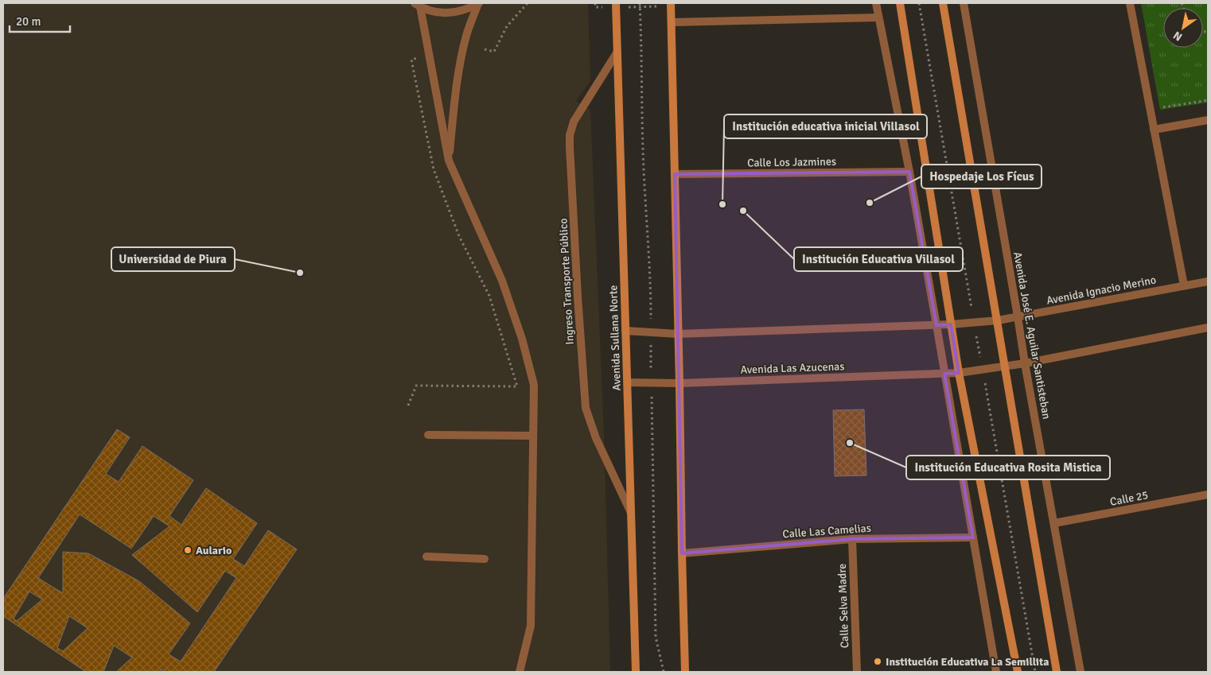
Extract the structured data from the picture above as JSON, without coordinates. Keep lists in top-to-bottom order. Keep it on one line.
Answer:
{"streets":{"main road":["Avenida Sullana Norte"],"street":["Calle Los Jazmines","Ingreso Transporte Público","Avenida Ignacio Merino","Avenida José E. Aguilar Santisteban","Avenida Las Azucenas","Calle 25","Calle Las Camelias","Calle Selva Madre"]},"crossings":[["Ingreso Transporte Público","Avenida Sullana Norte"],["Avenida Ignacio Merino","Avenida José E. Aguilar Santisteban"],["Avenida José E. Aguilar Santisteban","Calle 25"],["Avenida Sullana Norte","Avenida Las Azucenas"],["Calle Las Camelias","Calle Selva Madre"]],"places":["Hospedaje Los Fícus","Institución educativa inicial Villasol","Institución Educativa Villasol","Universidad de Piura","Institución Educativa Rosita Mistica","Aulario","Institución Educativa La Semillita"],"scale_bar":"20 m","north":"bottom left"}
